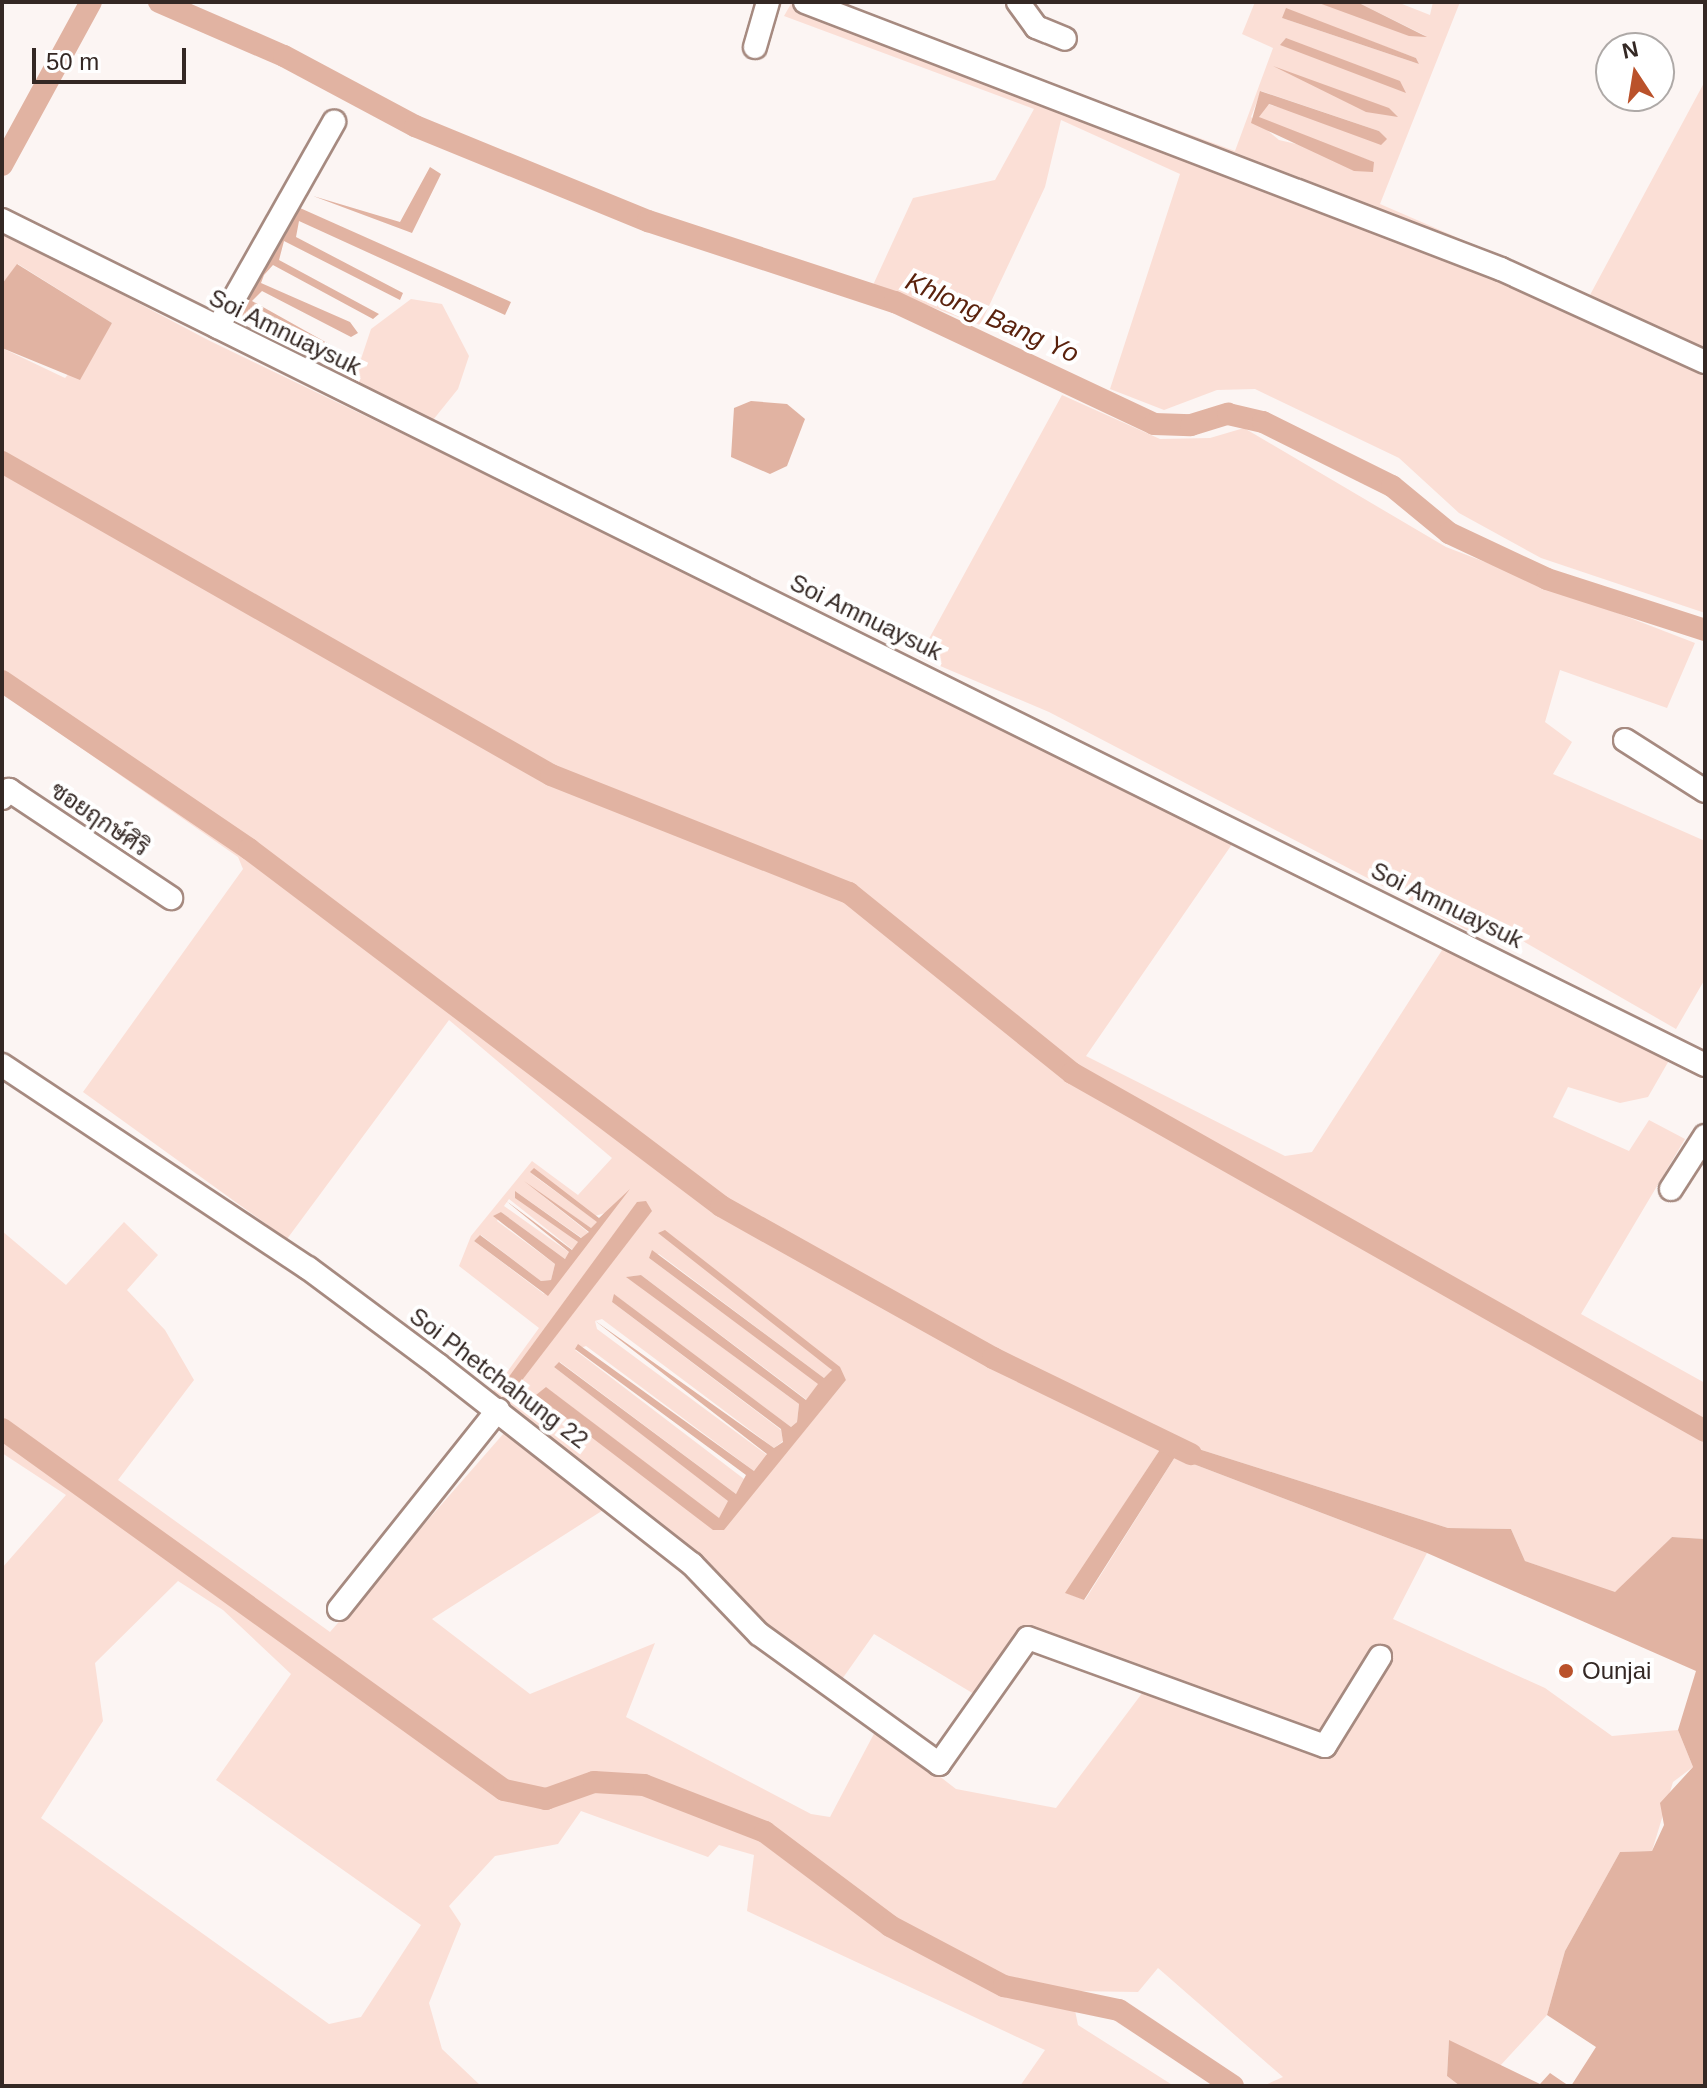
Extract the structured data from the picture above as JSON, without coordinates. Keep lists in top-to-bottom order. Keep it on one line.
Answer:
{"streets":{"street":["Soi Amnuaysuk","ซอยฤกษ์ศิริ","Soi Phetchahung 22"]},"water":["Khlong Bang Yo"],"places":["Ounjai"],"scale_bar":"50 m","north":"top"}
